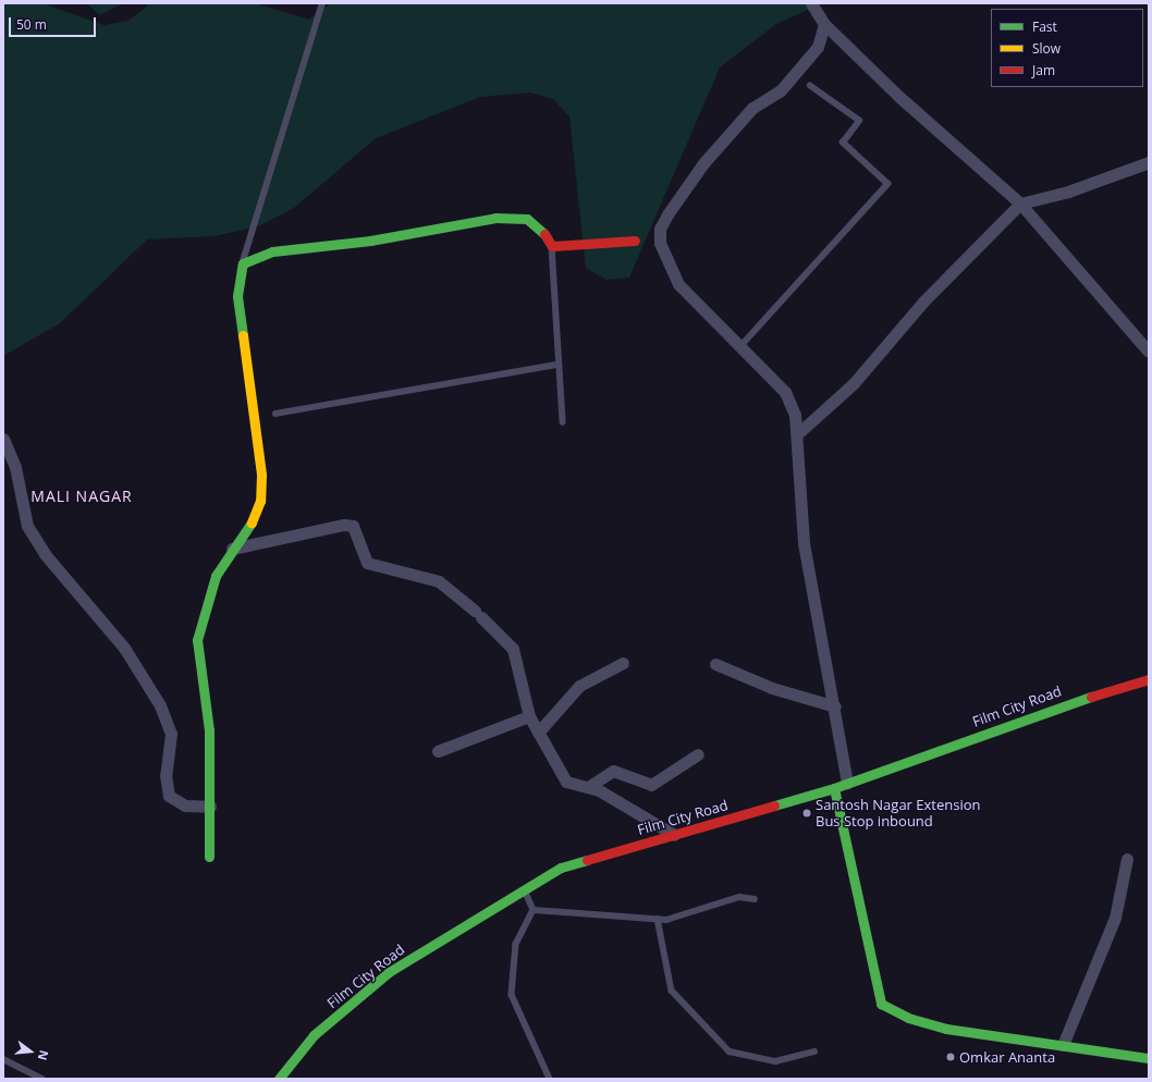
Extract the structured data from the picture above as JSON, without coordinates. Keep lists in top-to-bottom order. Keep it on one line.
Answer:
{"streets":{"street":["Film City Road"]},"districts":["MALI NAGAR"],"places":["Santosh Nagar Extension Bus Stop inbound","Omkar Ananta"],"legend":["Fast","Slow","Jam"],"scale_bar":"50 m","north":"right"}
